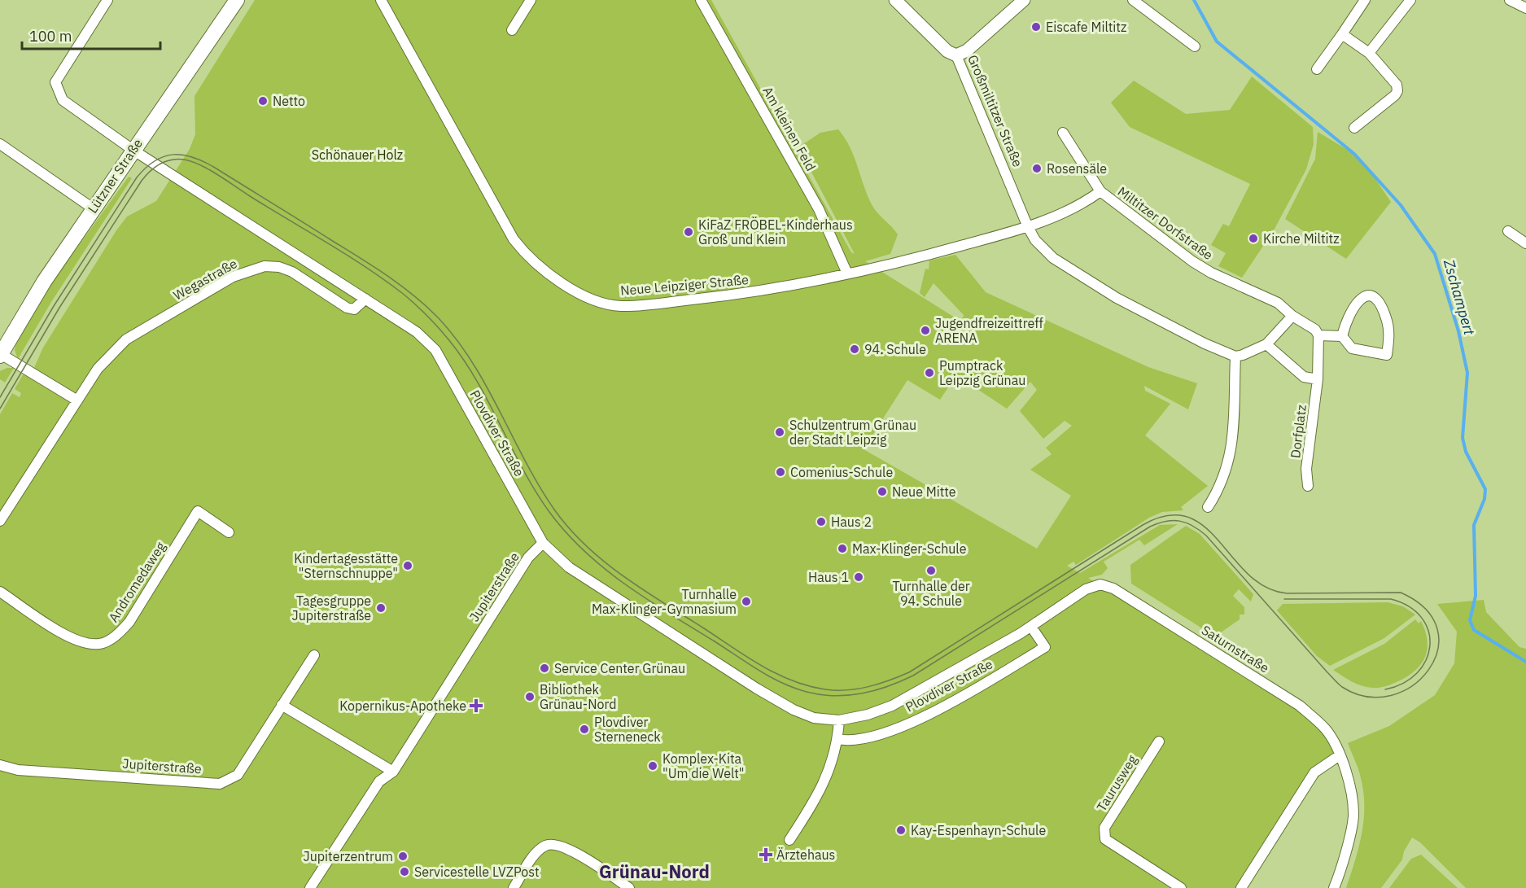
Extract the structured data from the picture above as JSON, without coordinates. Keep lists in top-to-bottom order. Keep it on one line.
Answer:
{"streets":{"main road":["Lützner Straße"],"street":["Großmiltitzer Straße","Am kleinen Feld","Miltitzer Dorfstraße","Wegastraße","Neue Leipziger Straße","Dorfplatz","Plovdiver Straße","Andromedaweg","Jupiterstraße","Saturnstraße","Taurusweg"]},"crossings":[["Großmiltitzer Straße","Miltitzer Dorfstraße"],["Großmiltitzer Straße","Neue Leipziger Straße"],["Am kleinen Feld","Neue Leipziger Straße"],["Lützner Straße","Plovdiver Straße"],["Miltitzer Dorfstraße","Neue Leipziger Straße"],["Wegastraße","Plovdiver Straße"],["Plovdiver Straße","Jupiterstraße"],["Plovdiver Straße","Saturnstraße"]],"districts":["Grünau-Nord"],"water":["Zschampert"],"parks":["Schönauer Holz"],"places":{"other":["Eiscafe Miltitz","Netto","Rosensäle","KiFaZ FRÖBEL-Kinderhaus Groß und Klein","Kirche Miltitz","Jugendfreizeittreff ARENA","94. Schule","Pumptrack Leipzig Grünau","Schulzentrum Grünau der Stadt Leipzig","Comenius-Schule","Neue Mitte","Haus 2","Max-Klinger-Schule","Kindertagesstätte \"Sternschnuppe\"","Turnhalle der 94. Schule","Haus 1","Turnhalle Max-Klinger-Gymnasium","Tagesgruppe Jupiterstraße","Service Center Grünau","Bibliothek Grünau-Nord","Plovdiver Sterneneck","Komplex-Kita \"Um die Welt\"","Kay-Espenhayn-Schule","Jupiterzentrum","Servicestelle LVZPost"],"health":["Kopernikus-Apotheke","Ärztehaus"]},"scale_bar":"100 m"}
